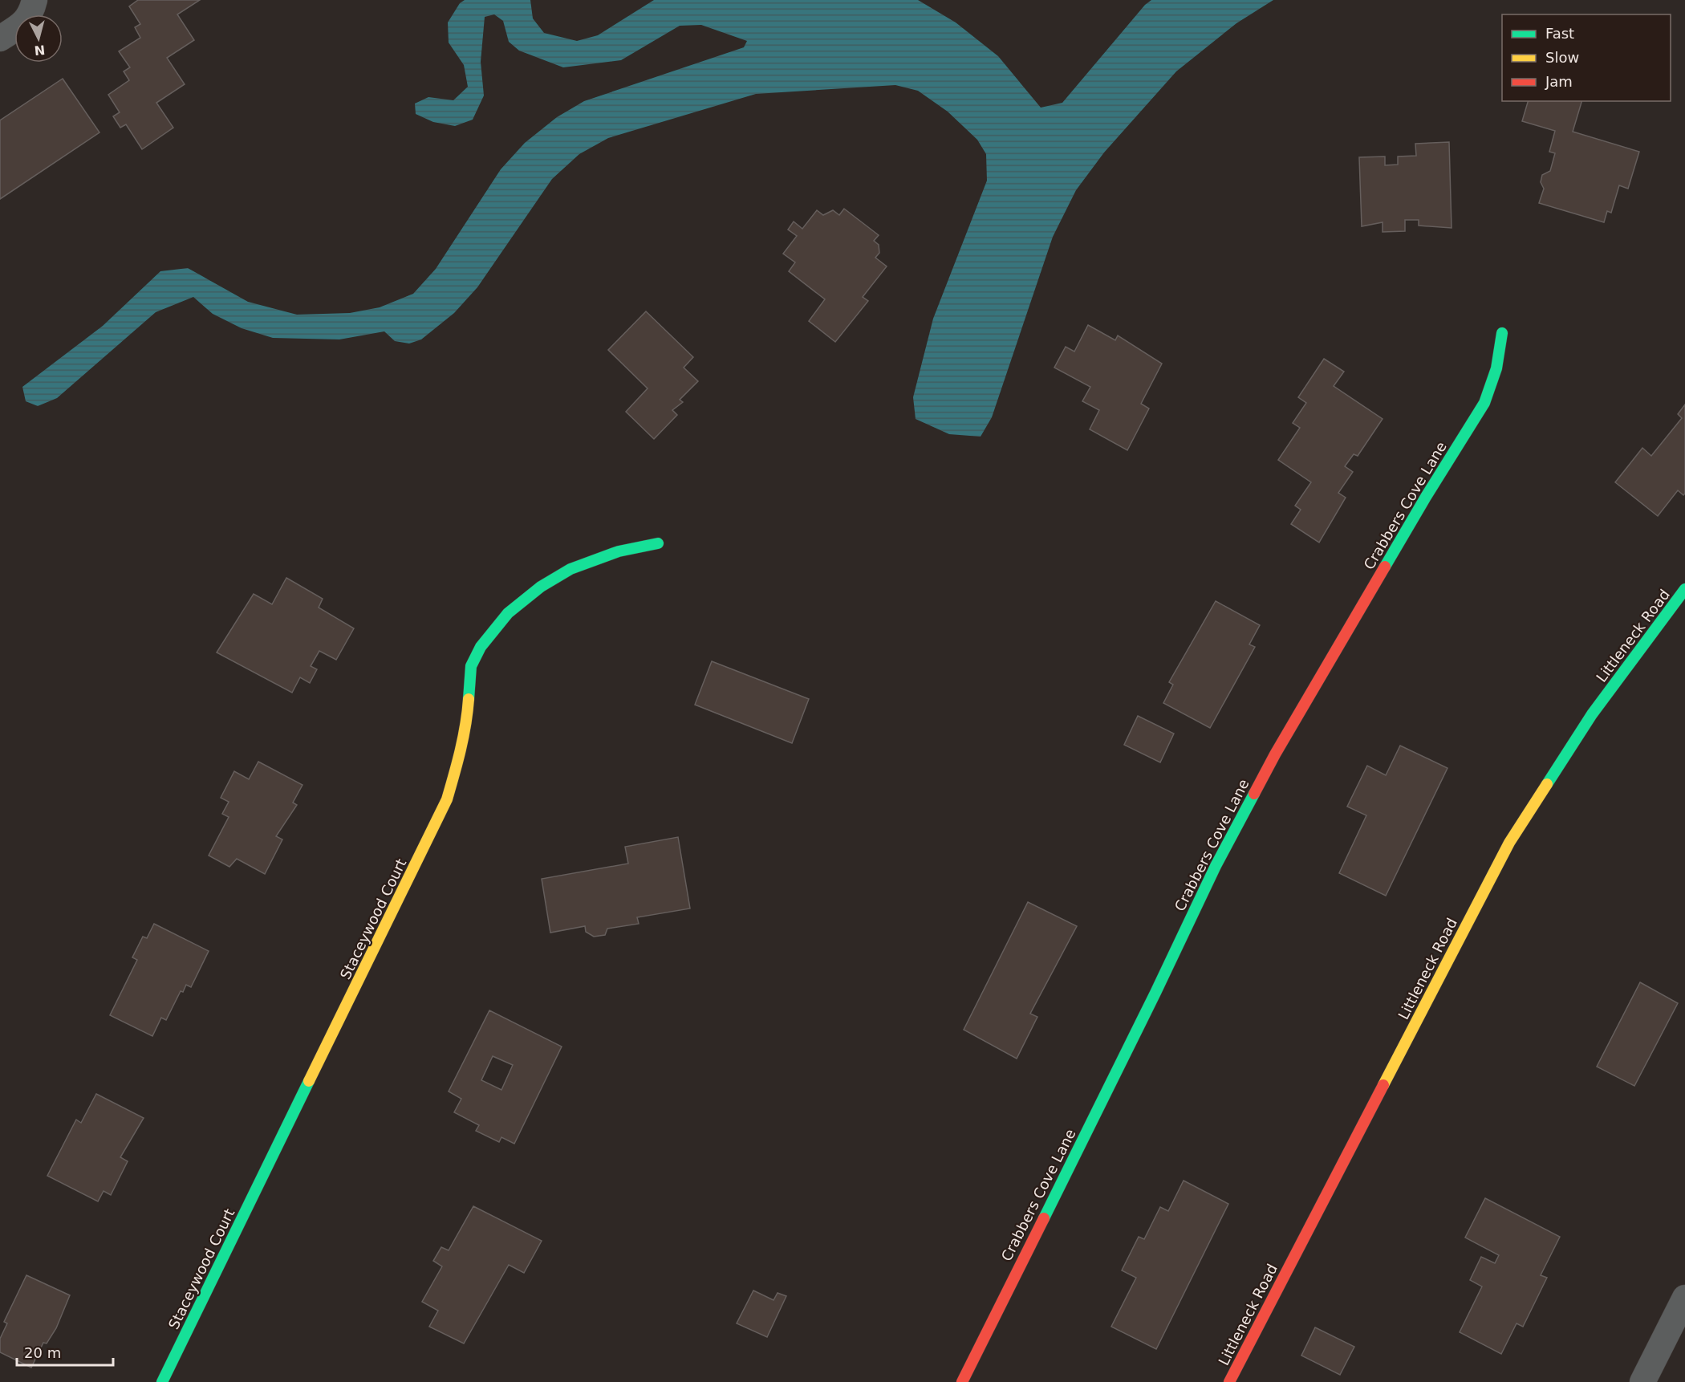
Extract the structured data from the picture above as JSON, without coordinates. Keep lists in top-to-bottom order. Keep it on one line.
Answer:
{"streets":{"street":["Crabbers Cove Lane","Littleneck Road","Staceywood Court"]},"legend":["Fast","Slow","Jam"],"scale_bar":"20 m","north":"bottom"}
